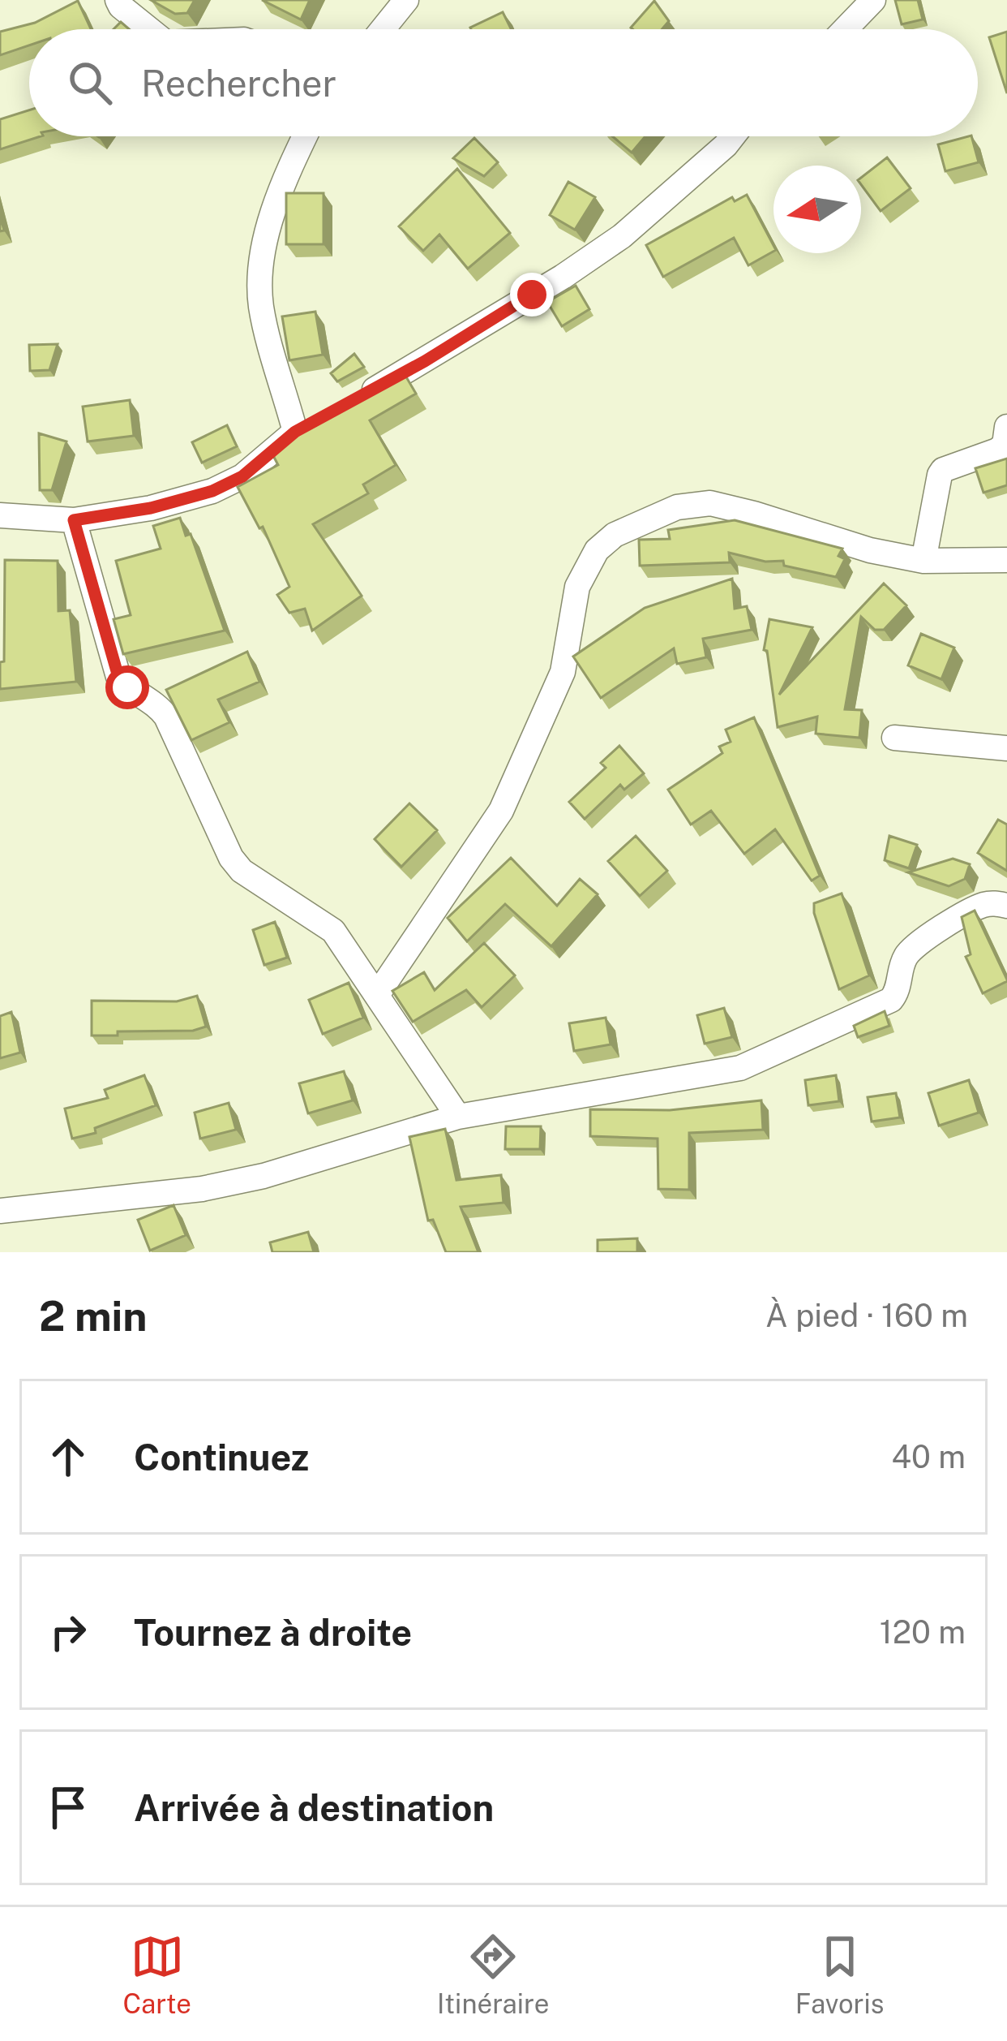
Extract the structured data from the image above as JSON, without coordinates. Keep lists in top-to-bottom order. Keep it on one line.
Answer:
{"north":"left","page":{"search":"Rechercher","heading":["2 min","À pied · 160 m"],"list":[["Continuez","40 m"],["Tournez à droite","120 m"],"Arrivée à destination"],"nav":["Carte","Itinéraire","Favoris"]}}
